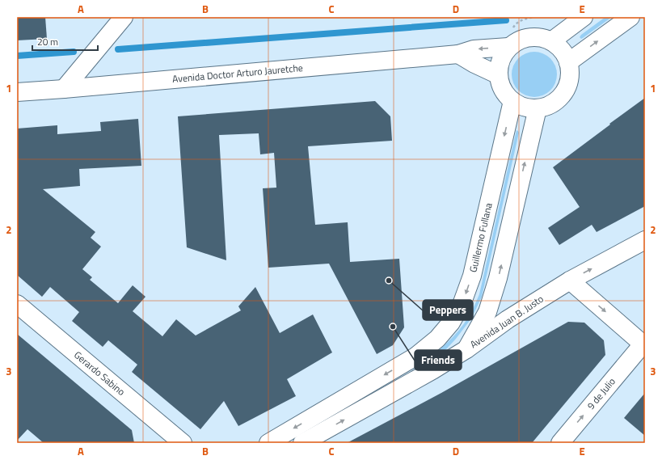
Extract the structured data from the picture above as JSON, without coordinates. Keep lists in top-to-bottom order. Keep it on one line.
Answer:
{"streets":{"main road":["Avenida Doctor Arturo Jauretche","Guillermo Fullana","Avenida Juan B. Justo","Gerardo Sabino","9 de Julio"]},"crossings":[["Avenida Doctor Arturo Jauretche","Guillermo Fullana"]],"one_way":["Avenida Juan B. Justo"],"places":["Peppers","Friends"],"scale_bar":"20 m","grid":{"columns":["A","B","C","D","E"],"rows":["1","2","3"]}}
